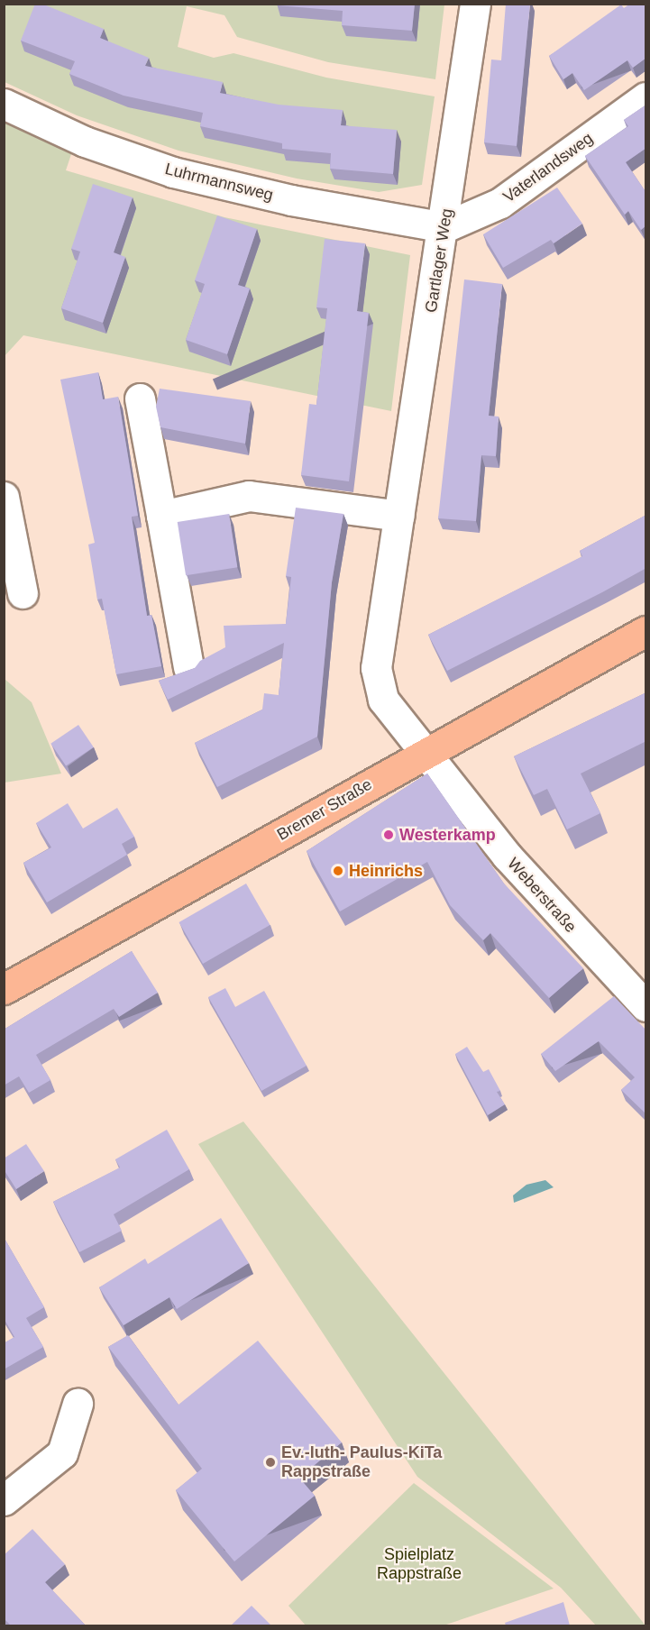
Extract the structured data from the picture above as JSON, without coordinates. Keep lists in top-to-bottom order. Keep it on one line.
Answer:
{"streets":{"main road":["Bremer Straße"],"street":["Vaterlandsweg","Luhrmannsweg","Gartlager Weg","Weberstraße"]},"crossings":[["Vaterlandsweg","Luhrmannsweg"],["Vaterlandsweg","Gartlager Weg"],["Luhrmannsweg","Gartlager Weg"],["Gartlager Weg","Bremer Straße"],["Gartlager Weg","Weberstraße"],["Bremer Straße","Weberstraße"]],"parks":["Spielplatz Rappstraße"],"places":["Westerkamp","Heinrichs","Ev.-luth- Paulus-KiTa Rappstraße"]}
